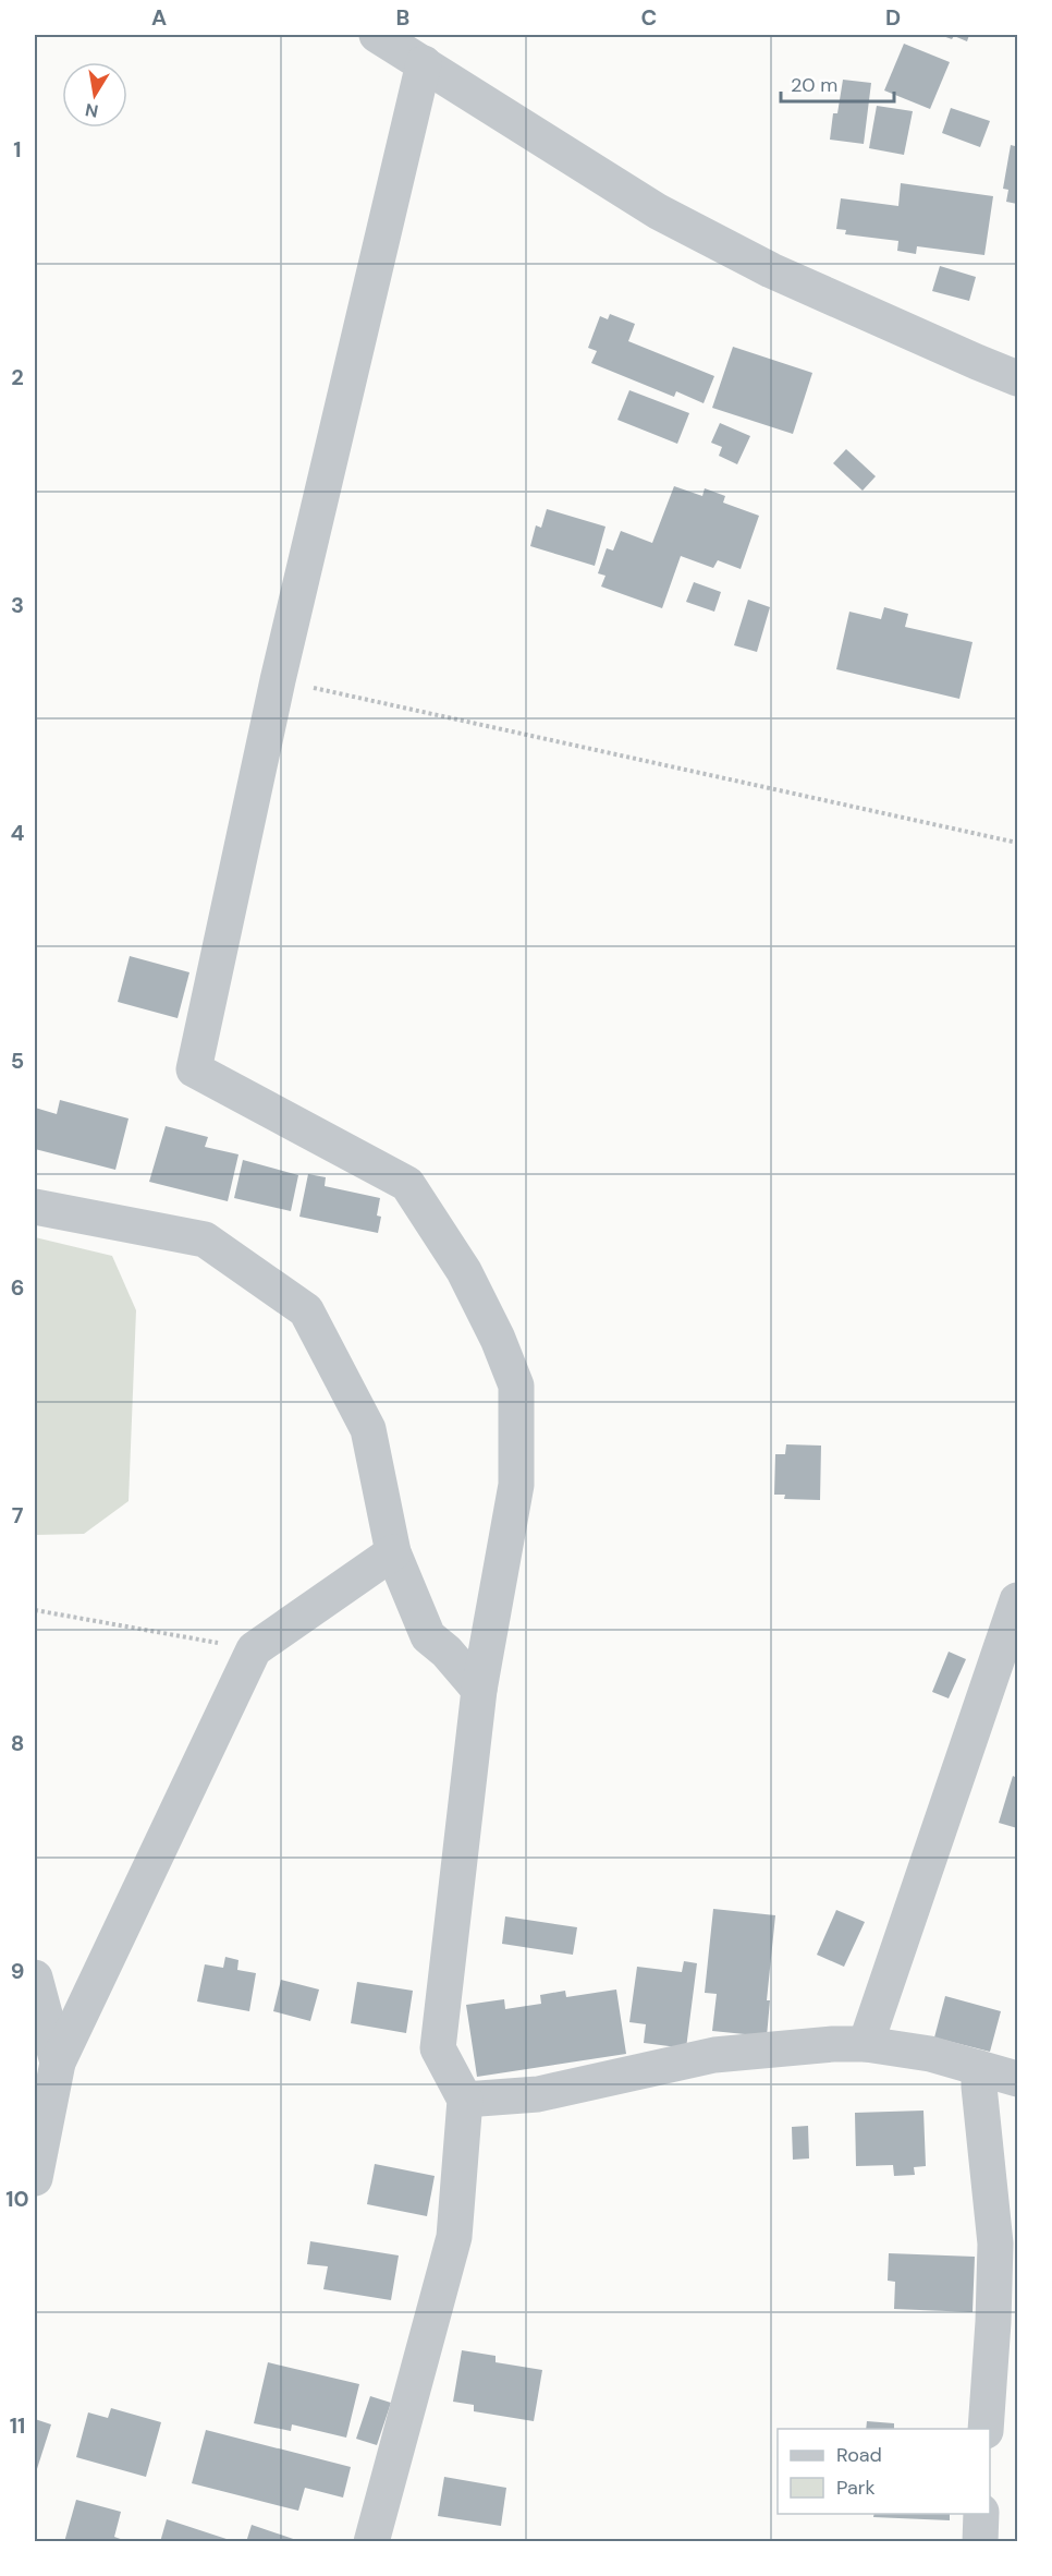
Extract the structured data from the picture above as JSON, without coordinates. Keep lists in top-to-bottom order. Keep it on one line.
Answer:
{"legend":["Road","Park"],"scale_bar":"20 m","north":"bottom","grid":{"columns":["A","B","C","D"],"rows":["1","2","3","4","5","6","7","8","9","10","11"]}}
